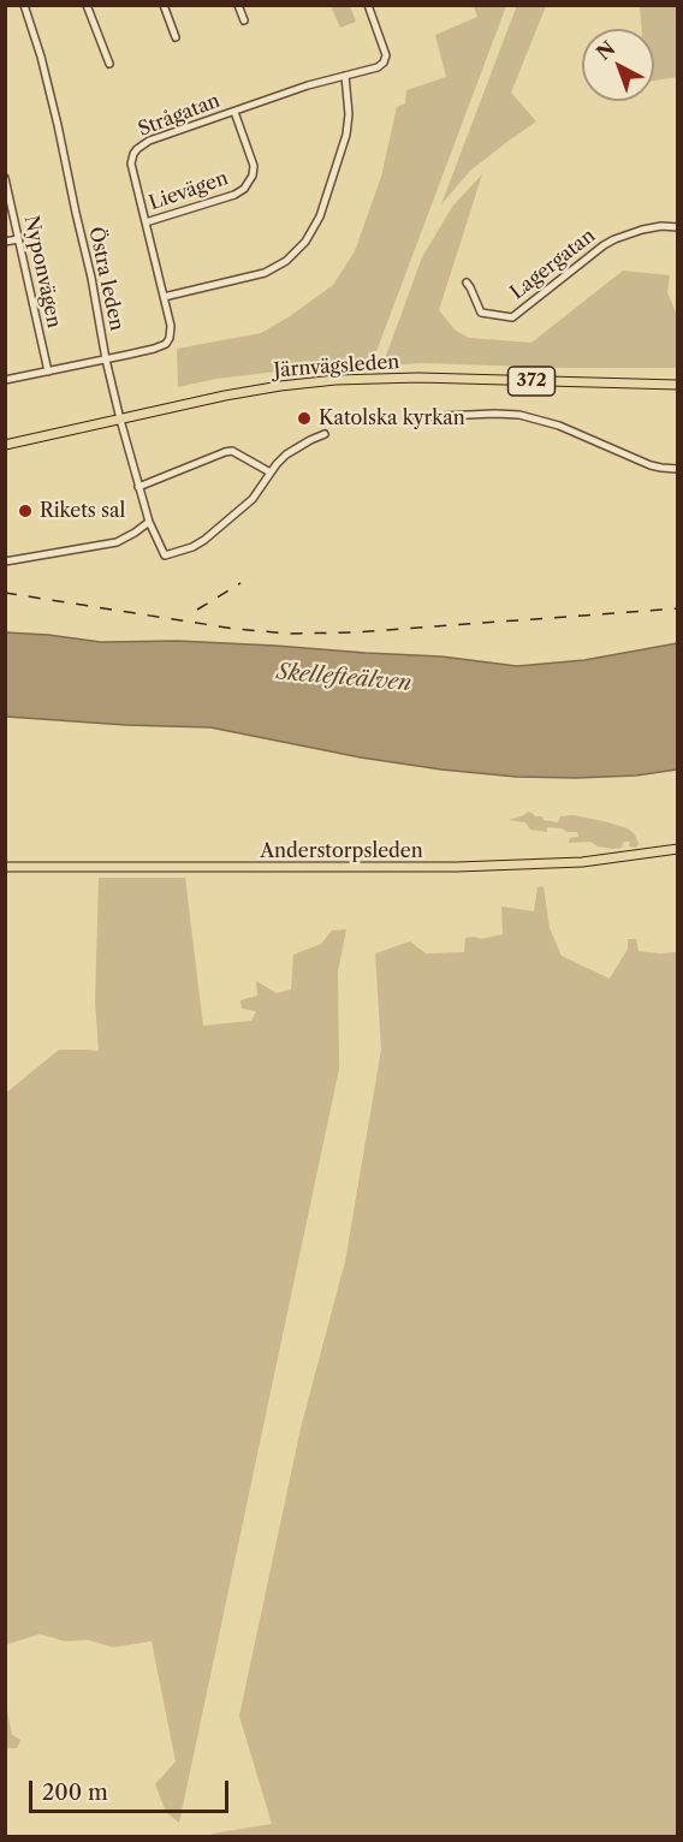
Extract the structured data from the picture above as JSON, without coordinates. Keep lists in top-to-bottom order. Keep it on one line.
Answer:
{"streets":{"main road":["Järnvägsleden","372","Anderstorpsleden"],"street":["Strågatan","Lievägen","Lagergatan","Nyponvägen","Östra leden"]},"crossings":[["Strågatan","Lievägen"],["Strågatan","Östra leden"],["Östra leden","Järnvägsleden"]],"water":["Skellefteälven"],"places":["Katolska kyrkan","Rikets sal"],"scale_bar":"200 m","north":"top left"}
